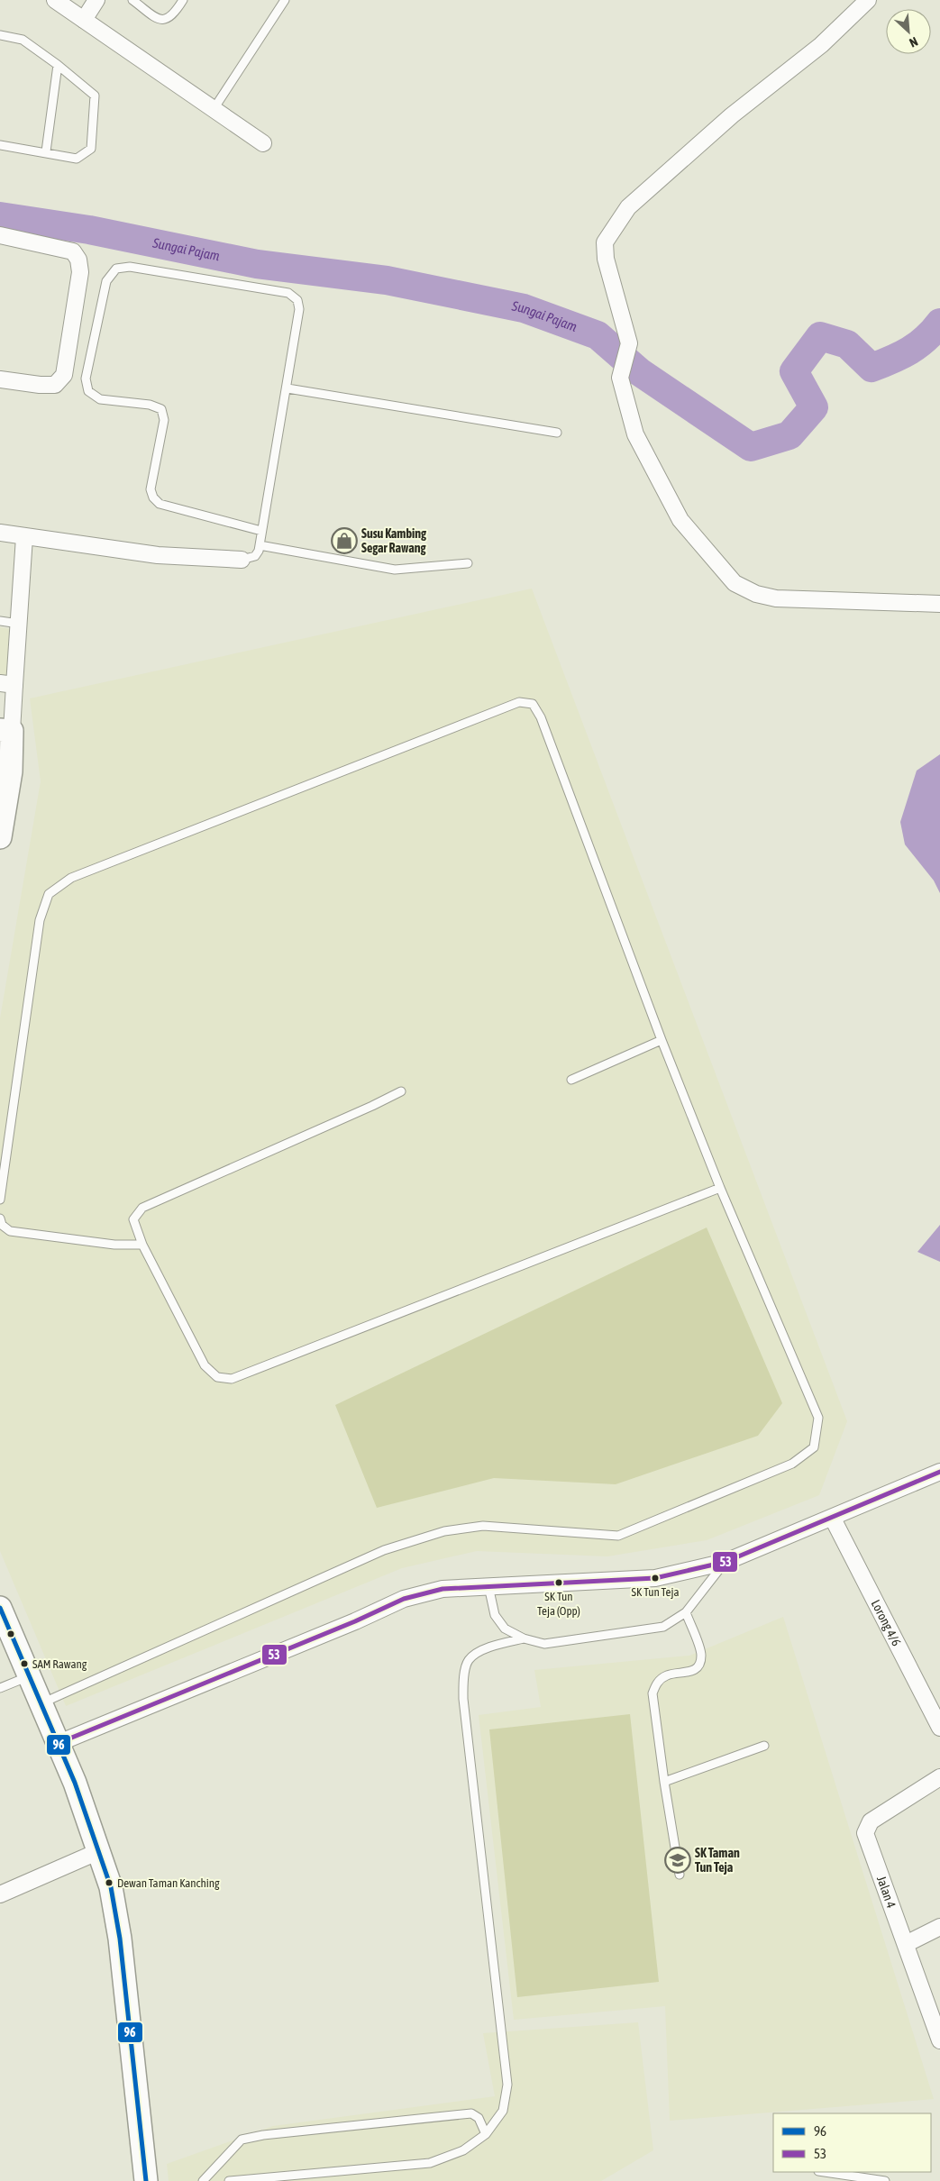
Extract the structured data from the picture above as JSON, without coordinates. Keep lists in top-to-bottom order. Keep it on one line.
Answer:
{"streets":{"street":["Lorong 4/6","Jalan 4"]},"water":["Sungai Pajam"],"places":{"shop":["Susu Kambing Segar Rawang"],"other":["SK Tun Teja","SK Tun Teja (Opp)","SAM Rawang","Dewan Taman Kanching"],"school or university":["SK Taman Tun Teja"]},"lines":["transit line 53","transit line 96"],"legend":["96","53"],"north":"bottom right"}
